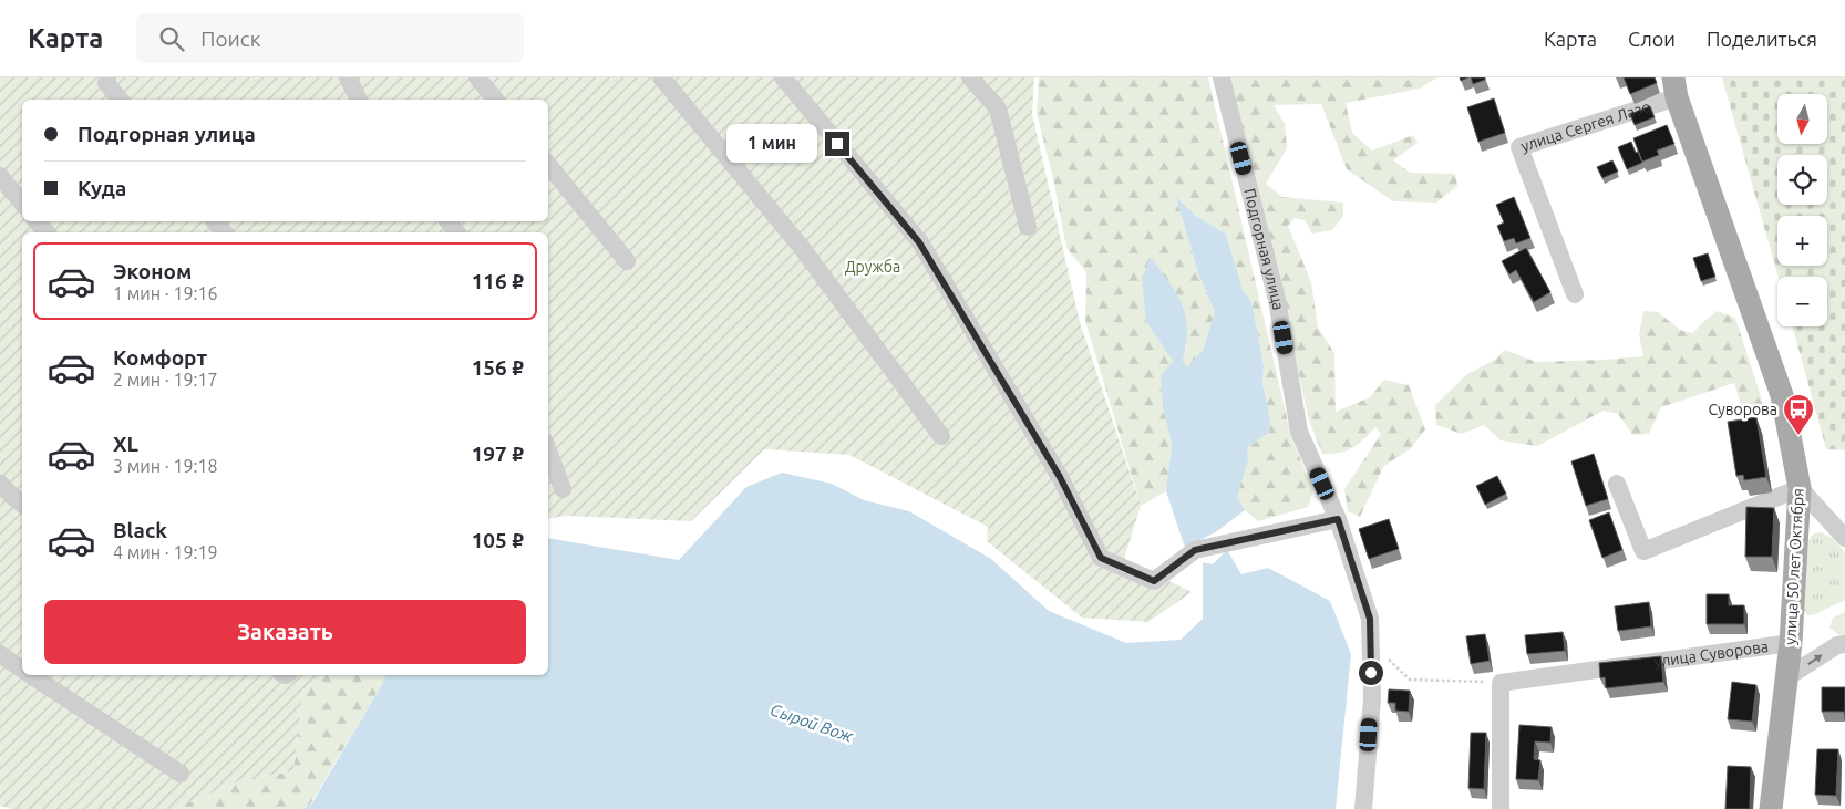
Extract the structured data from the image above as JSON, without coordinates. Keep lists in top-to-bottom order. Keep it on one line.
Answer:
{"streets":{"main road":["улица 50 лет Октября"],"street":["улица Сергея Лазо","Подгорная улица","улица Суворова"]},"crossings":[["улица Сергея Лазо","улица 50 лет Октября"],["улица 50 лет Октября","улица Суворова"]],"water":["Сырой Вож"],"parks":["Дружба"],"places":{"bus stop":["Суворова"]},"north":"bottom","page":{"header":"Карта","search":"Поиск","nav":["Карта","Слои","Поделиться"],"map_buttons":["+","−"],"banner":["Подгорная улица","Куда"],"bubble":"1 мин","list":[{"name":"Эконом","note":"1 мин · 19:16","value":"116 ₽"},{"name":"Комфорт","note":"2 мин · 19:17","value":"156 ₽"},{"name":"XL","note":"3 мин · 19:18","value":"197 ₽"},{"name":"Black","note":"4 мин · 19:19","value":"105 ₽"}],"buttons":"Заказать"}}
